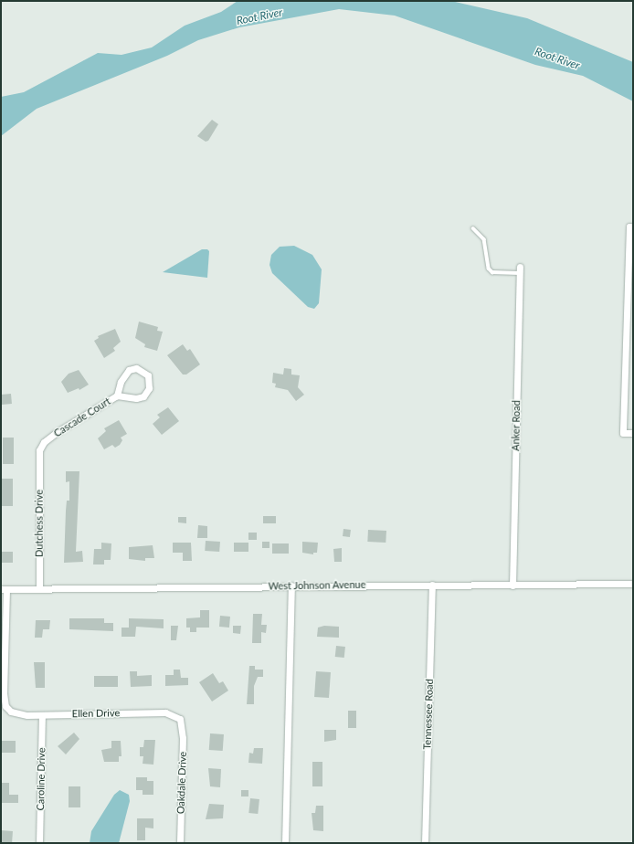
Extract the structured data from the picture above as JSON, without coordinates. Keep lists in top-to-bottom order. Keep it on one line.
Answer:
{"streets":{"street":["Cascade Court","Anker Road","Dutchess Drive","West Johnson Avenue","Ellen Drive","Tennessee Road","Caroline Drive","Oakdale Drive"]},"crossings":[["Cascade Court","Dutchess Drive"],["Anker Road","West Johnson Avenue"],["Dutchess Drive","West Johnson Avenue"],["West Johnson Avenue","Ellen Drive"],["West Johnson Avenue","Tennessee Road"],["Ellen Drive","Caroline Drive"],["Ellen Drive","Oakdale Drive"]],"water":["Root River"]}
